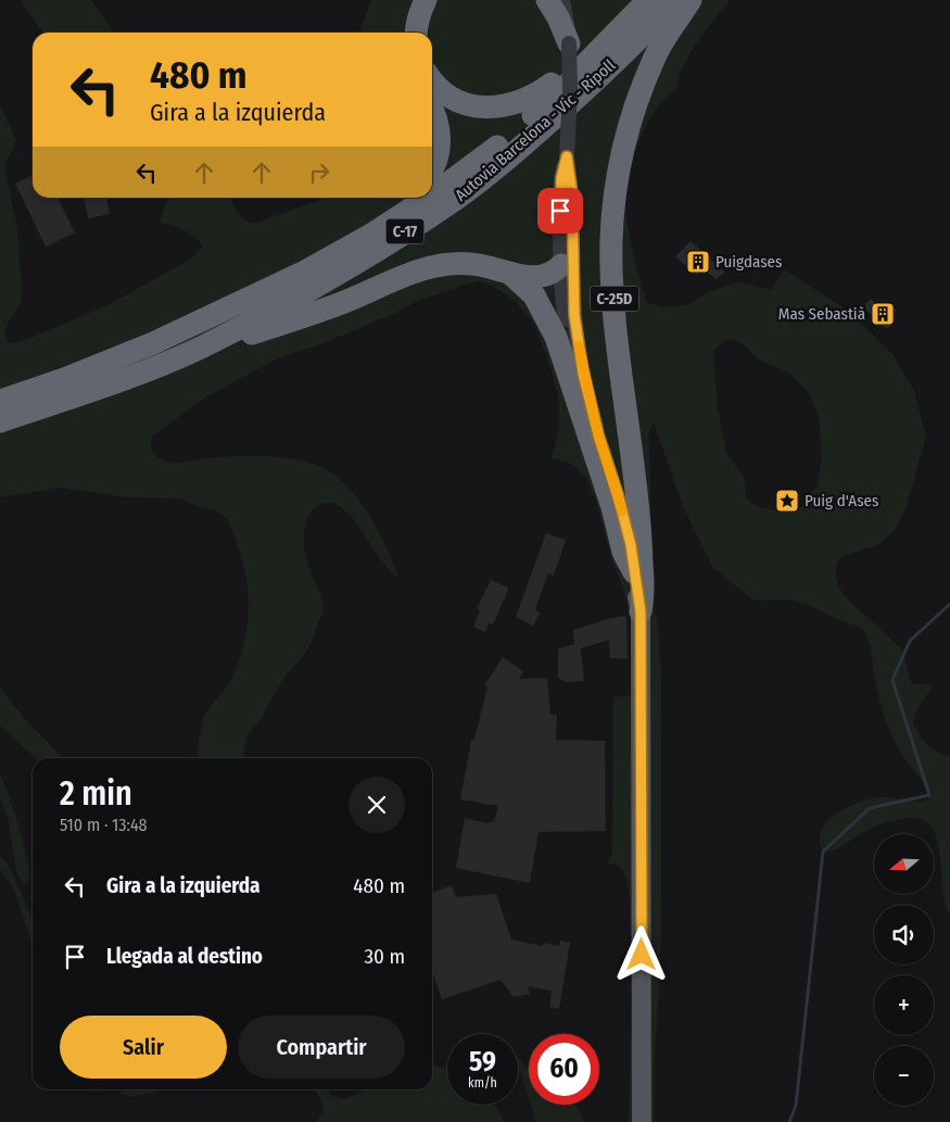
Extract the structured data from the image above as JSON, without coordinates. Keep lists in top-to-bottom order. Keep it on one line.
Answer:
{"streets":{"highway":["Autovia Barcelona - Vic - Ripoll","C-17","C-25D"]},"places":{"building":["Puigdases","Mas Sebastià"],"place":["Puig d'Ases"]},"north":"left","page":{"turn":["480 m","Gira a la izquierda"],"heading":["2 min","510 m · 13:48"],"map_buttons":["+","−"],"list":[{"name":"Gira a la izquierda","value":"480 m"},{"name":"Llegada al destino","value":"30 m"}],"buttons":["Salir","Compartir"],"speed":"59 km/h","limit":"60"}}
